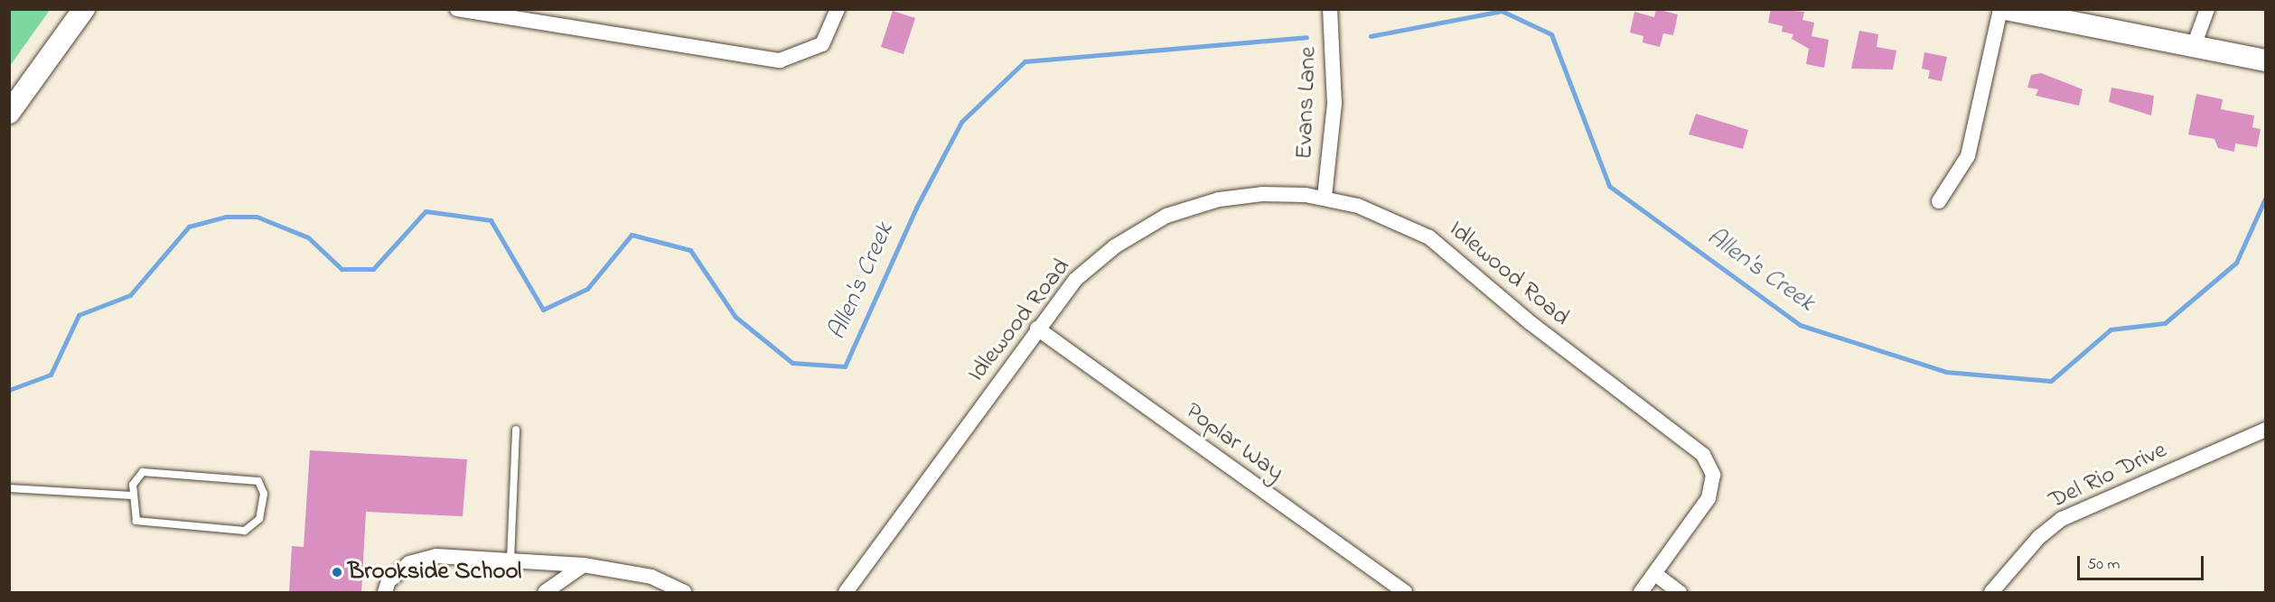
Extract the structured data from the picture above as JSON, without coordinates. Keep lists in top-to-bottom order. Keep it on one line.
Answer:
{"streets":{"street":["Evans Lane","Idlewood Road","Poplar Way","Del Rio Drive"]},"crossings":[["Evans Lane","Idlewood Road"],["Idlewood Road","Poplar Way"]],"water":["Allen's Creek"],"places":["Brookside School"],"scale_bar":"50 m"}
